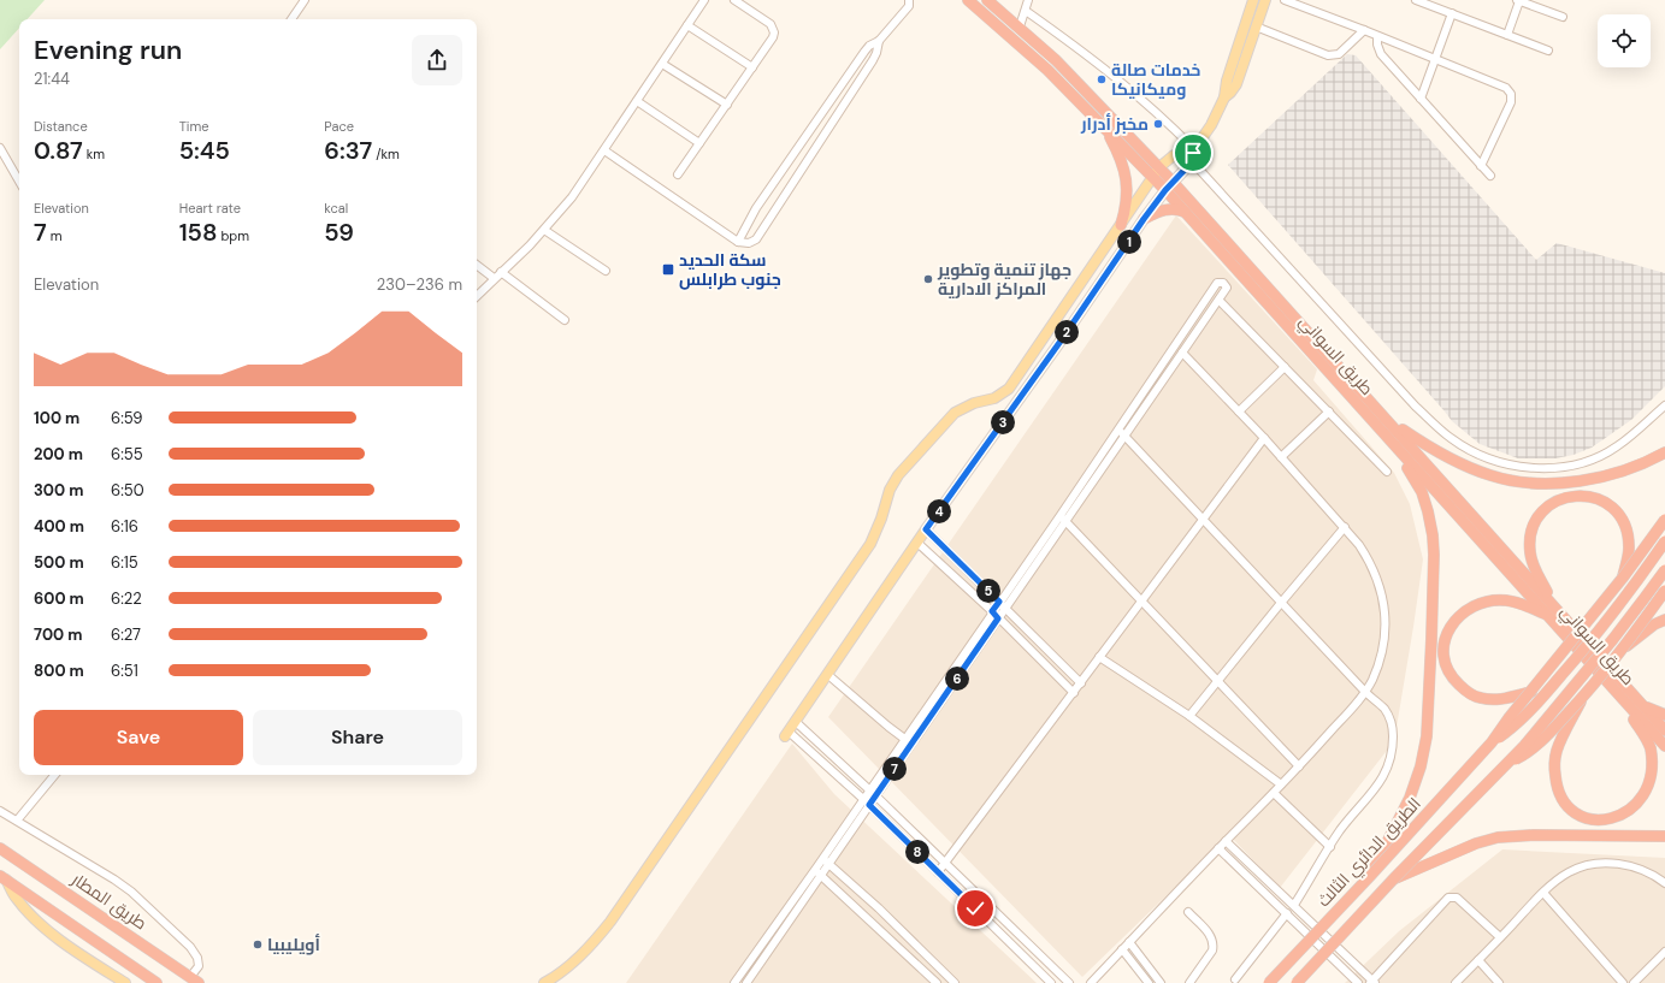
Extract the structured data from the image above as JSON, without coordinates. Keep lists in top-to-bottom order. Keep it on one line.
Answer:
{"streets":{"highway":["طريق السواني","الطريق الدائري الثالث","طريق المطار"]},"places":{"other":["خدمات صالة وميكانيكا","مخبز أدرار","جهاز تنمية وتطوير المراكز الادارية","أويليبيا"],"transit":["سكة الحديد جنوب طرابلس"]},"page":{"heading":["Evening run","21:44"],"stats":[["Distance","0.87 km"],["Time","5:45"],["Pace","6:37 /km"],["Elevation","7 m"],["Heart rate","158 bpm"],["kcal","59"]],"pins":["1","2","3","4","5","6","7","8"],"chart":["Elevation","230–236 m"],"list":[{"name":"100 m","note":"6:59"},{"name":"200 m","note":"6:55"},{"name":"300 m","note":"6:50"},{"name":"400 m","note":"6:16"},{"name":"500 m","note":"6:15"},{"name":"600 m","note":"6:22"},{"name":"700 m","note":"6:27"},{"name":"800 m","note":"6:51"}],"buttons":["Save","Share"]}}
